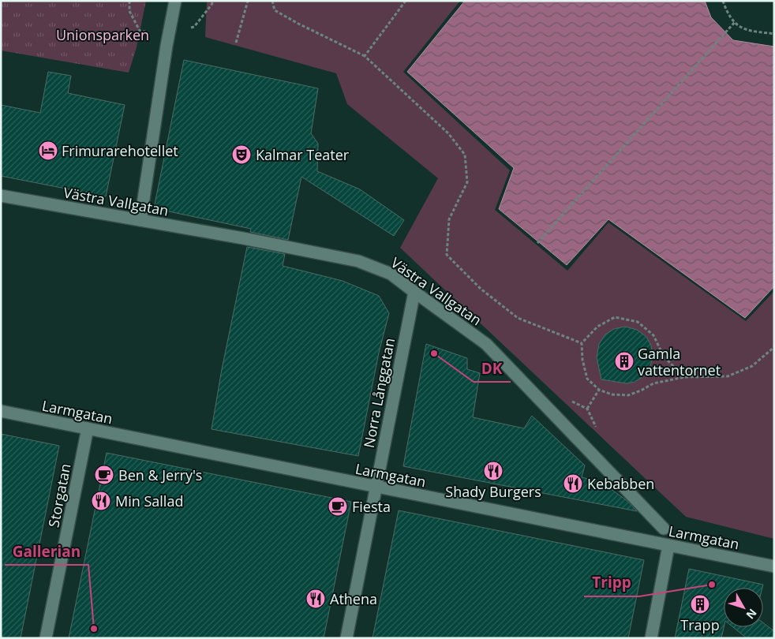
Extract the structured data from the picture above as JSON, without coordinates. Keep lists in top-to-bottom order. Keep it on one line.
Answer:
{"streets":{"street":["Västra Vallgatan","Norra Långgatan","Larmgatan","Storgatan"]},"crossings":[["Västra Vallgatan","Norra Långgatan"],["Norra Långgatan","Larmgatan"],["Larmgatan","Storgatan"]],"parks":["Unionsparken"],"places":{"hotel":["Frimurarehotellet"],"theatre":["Kalmar Teater"],"other":["DK","Tripp","Gallerian"],"building":["Gamla vattentornet","Trapp"],"restaurant":["Shady Burgers","Kebabben","Min Sallad","Athena"],"cafe":["Ben & Jerry's","Fiesta"]},"north":"bottom right"}
